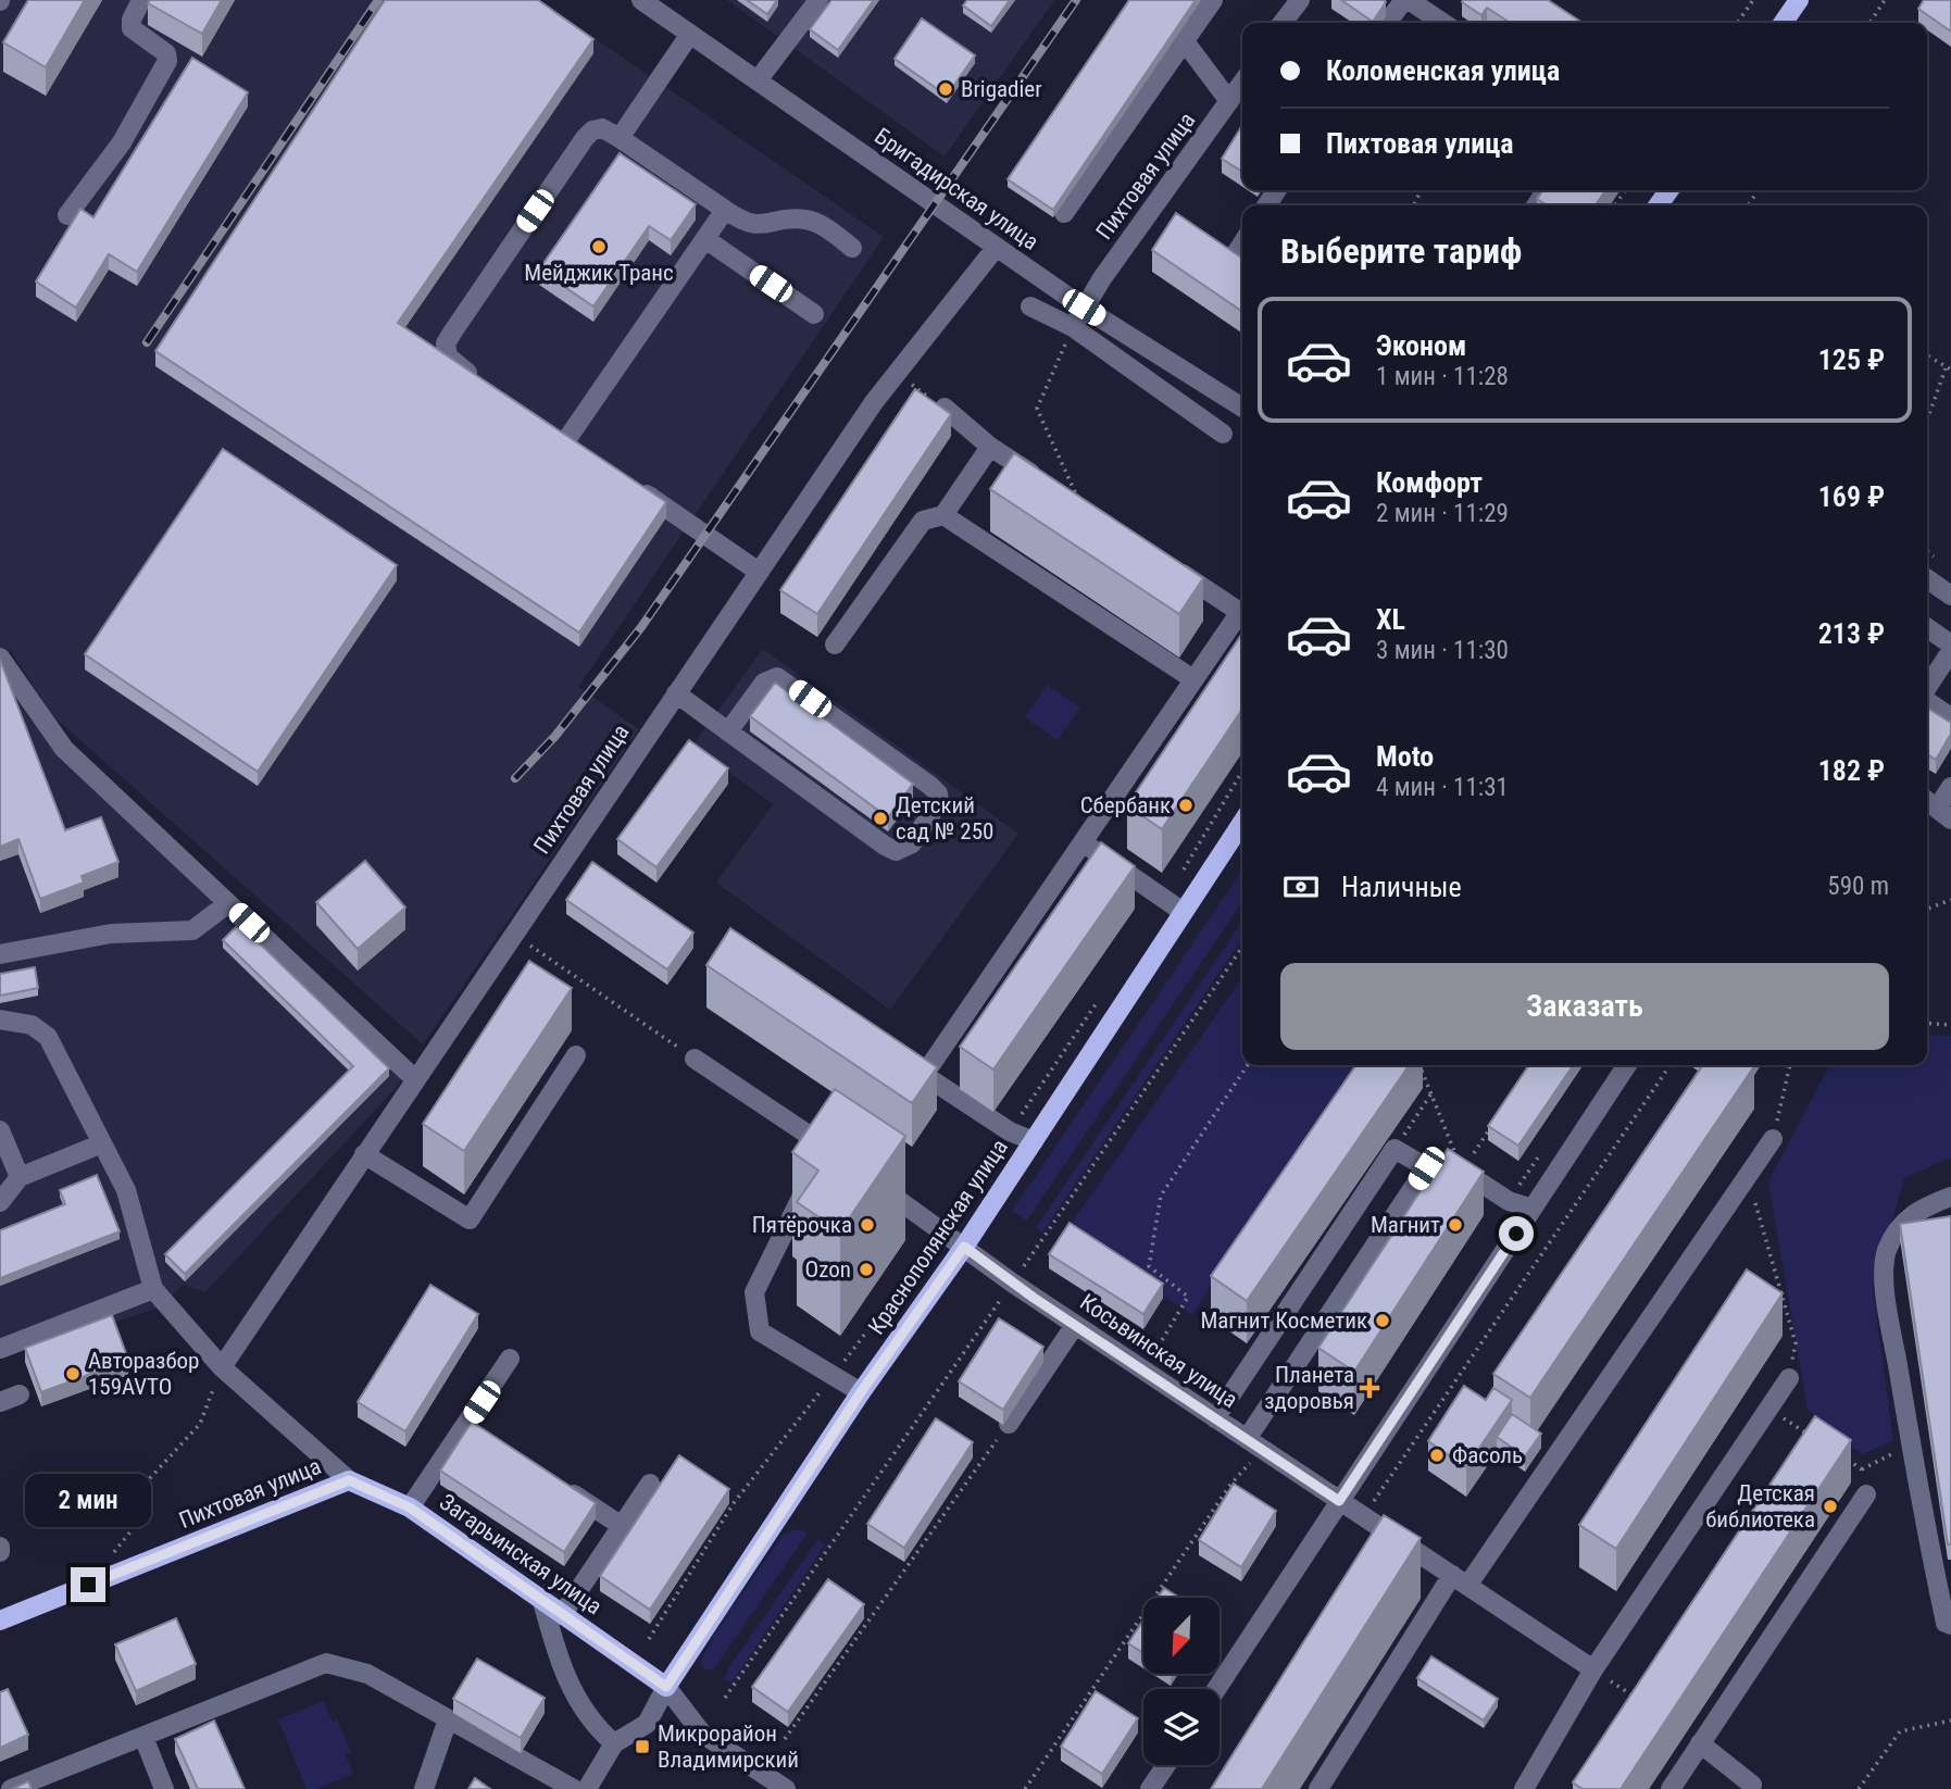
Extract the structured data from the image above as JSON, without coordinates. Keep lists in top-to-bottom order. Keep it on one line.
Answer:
{"streets":{"main road":["Пихтовая улица","Краснополянская улица","Загарьинская улица"],"street":["Бригадирская улица","Косьвинская улица"]},"crossings":[["Пихтовая улица","Бригадирская улица"],["Пихтовая улица","Загарьинская улица"],["Краснополянская улица","Косьвинская улица"],["Краснополянская улица","Загарьинская улица"]],"places":{"other":["Brigadier","Мейджик Транс","Сбербанк","Детский сад № 250","Пятёрочка","Магнит","Ozon","Магнит Косметик","Авторазбор 159AVTO","Фасоль","Детская библиотека"],"health":["Планета здоровья"],"transit":["Микрорайон Владимирский"]},"north":"bottom left","page":{"banner":["Коломенская улица","Пихтовая улица"],"heading":"Выберите тариф","list":[{"name":"Эконом","note":"1 мин · 11:28","value":"125 ₽"},{"name":"Комфорт","note":"2 мин · 11:29","value":"169 ₽"},{"name":"XL","note":"3 мин · 11:30","value":"213 ₽"},{"name":"Moto","note":"4 мин · 11:31","value":"182 ₽"}],"pay":["Наличные","590 m"],"buttons":"Заказать","bubble":"2 мин"}}
